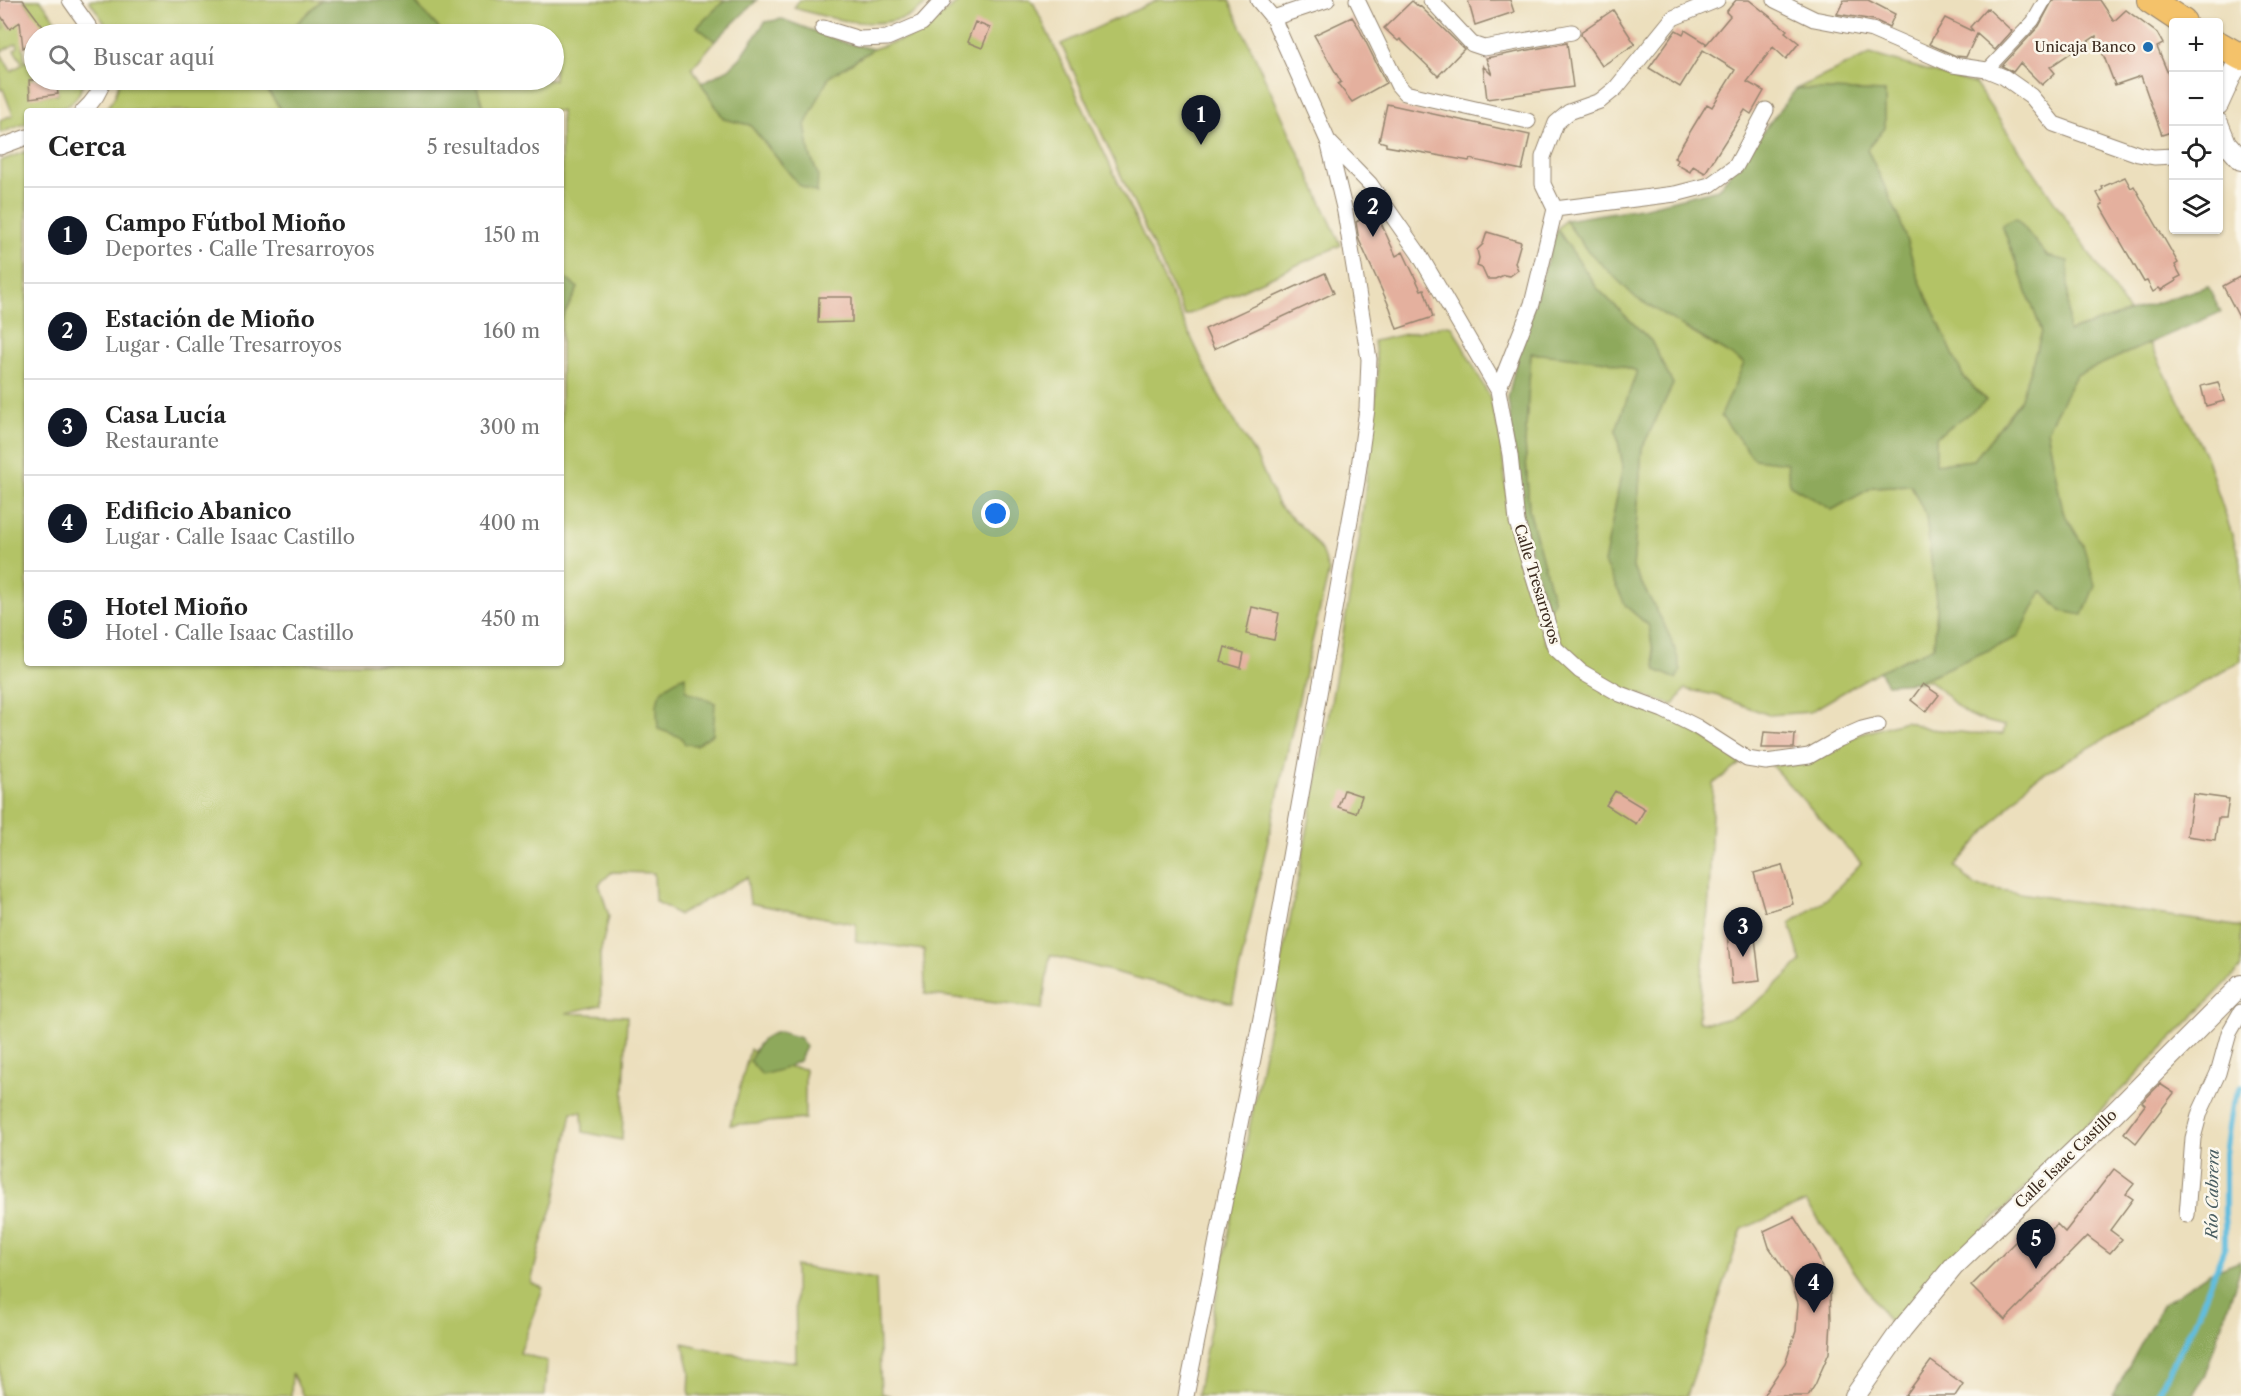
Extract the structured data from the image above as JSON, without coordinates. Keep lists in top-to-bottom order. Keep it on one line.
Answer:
{"streets":{"street":["Calle Tresarroyos","Calle Isaac Castillo"]},"water":["Río Cabrera"],"places":["Unicaja Banco"],"page":{"map_buttons":["+","−"],"search":"Buscar aquí","pins":["1","2","3","5","4"],"heading":["Cerca","5 resultados"],"list":[{"mark":"1","name":"Campo Fútbol Mioño","note":"Deportes · Calle Tresarroyos","value":"150 m"},{"mark":"2","name":"Estación de Mioño","note":"Lugar · Calle Tresarroyos","value":"160 m"},{"mark":"3","name":"Casa Lucía","note":"Restaurante","value":"300 m"},{"mark":"4","name":"Edificio Abanico","note":"Lugar · Calle Isaac Castillo","value":"400 m"},{"mark":"5","name":"Hotel Mioño","note":"Hotel · Calle Isaac Castillo","value":"450 m"}]}}
